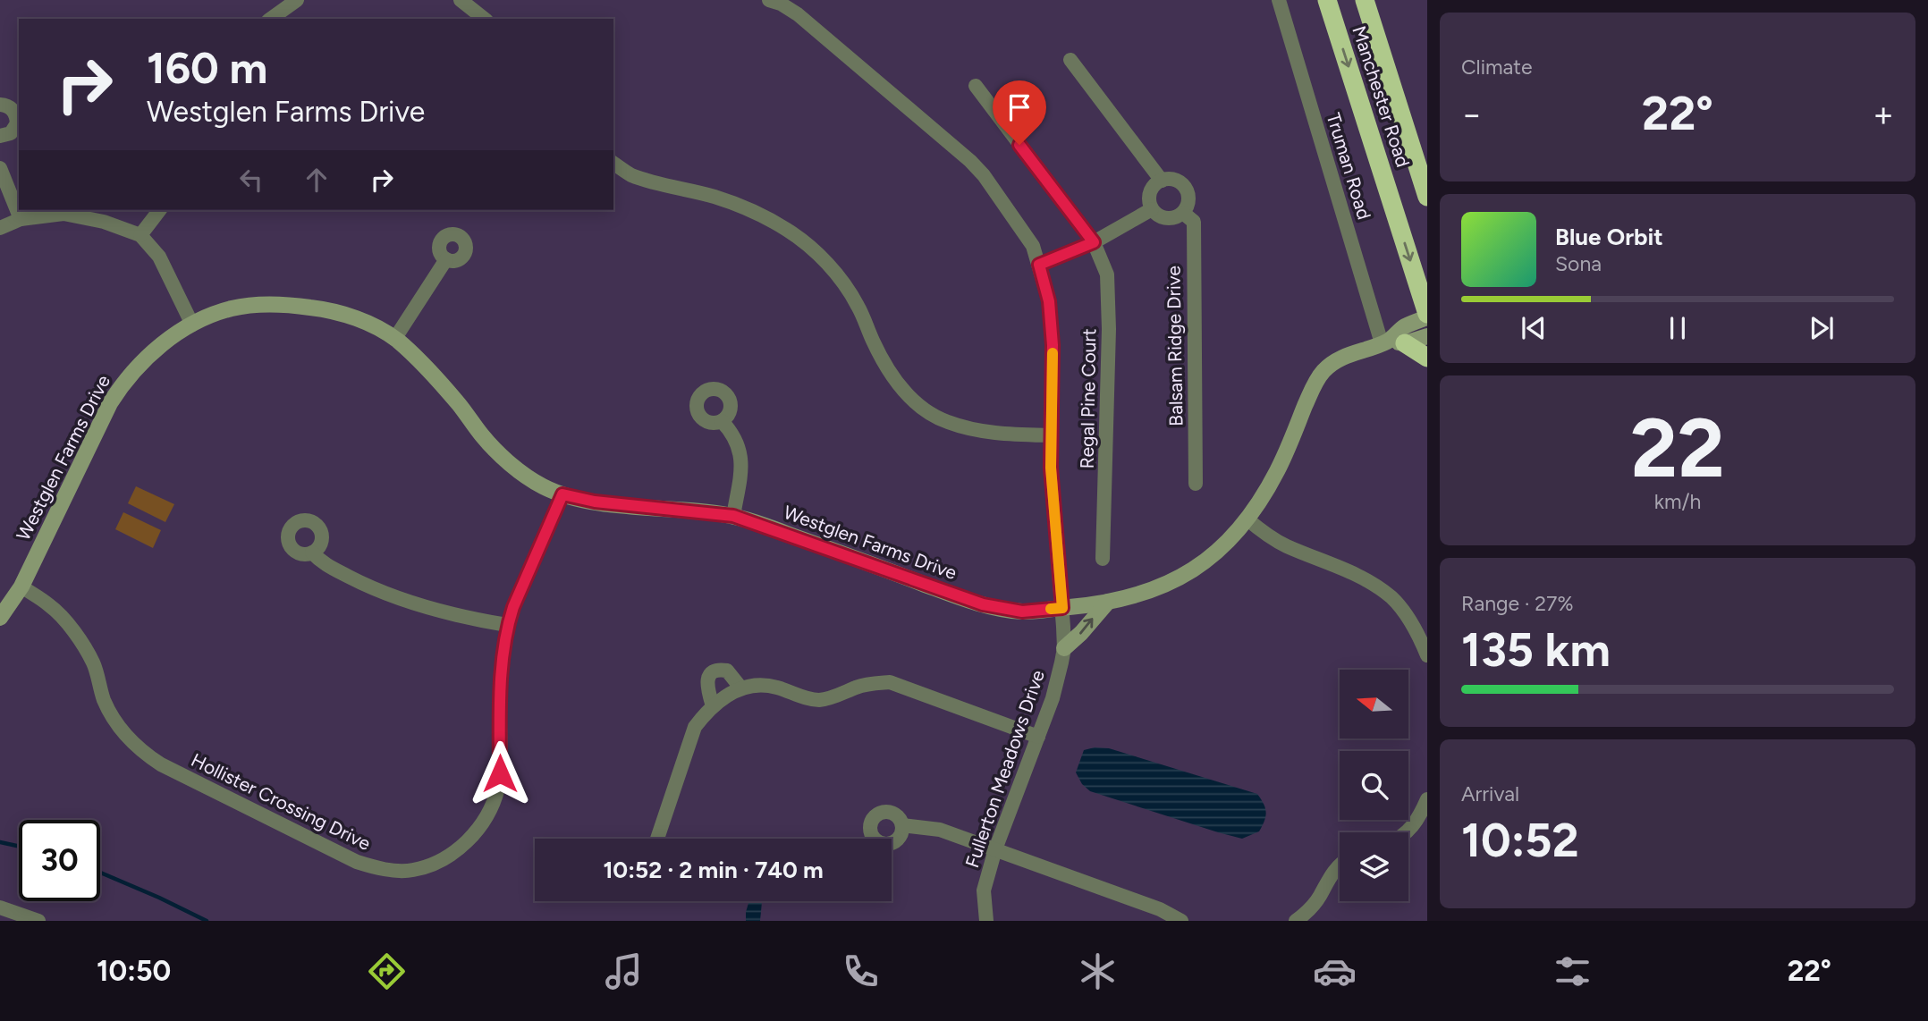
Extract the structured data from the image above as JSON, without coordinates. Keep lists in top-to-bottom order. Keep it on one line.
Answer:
{"streets":{"highway":["Manchester Road"],"street":["Truman Road","Balsam Ridge Drive","Regal Pine Court","Westglen Farms Drive","Fullerton Meadows Drive","Hollister Crossing Drive"]},"crossings":[["Manchester Road","Westglen Farms Drive"],["Truman Road","Westglen Farms Drive"],["Westglen Farms Drive","Fullerton Meadows Drive"],["Westglen Farms Drive","Hollister Crossing Drive"]],"north":"left","page":{"tile":["Climate",["22","km/h"],["Range · 27%","135 km"],["Arrival","10:52"]],"turn":["160 m","Westglen Farms Drive"],"heat":["−","22°","+"],"song":["Blue Orbit","Sona"],"limit":"30","trip":"10:52 · 2 min · 740 m","tabs":["10:50","22°"]}}
